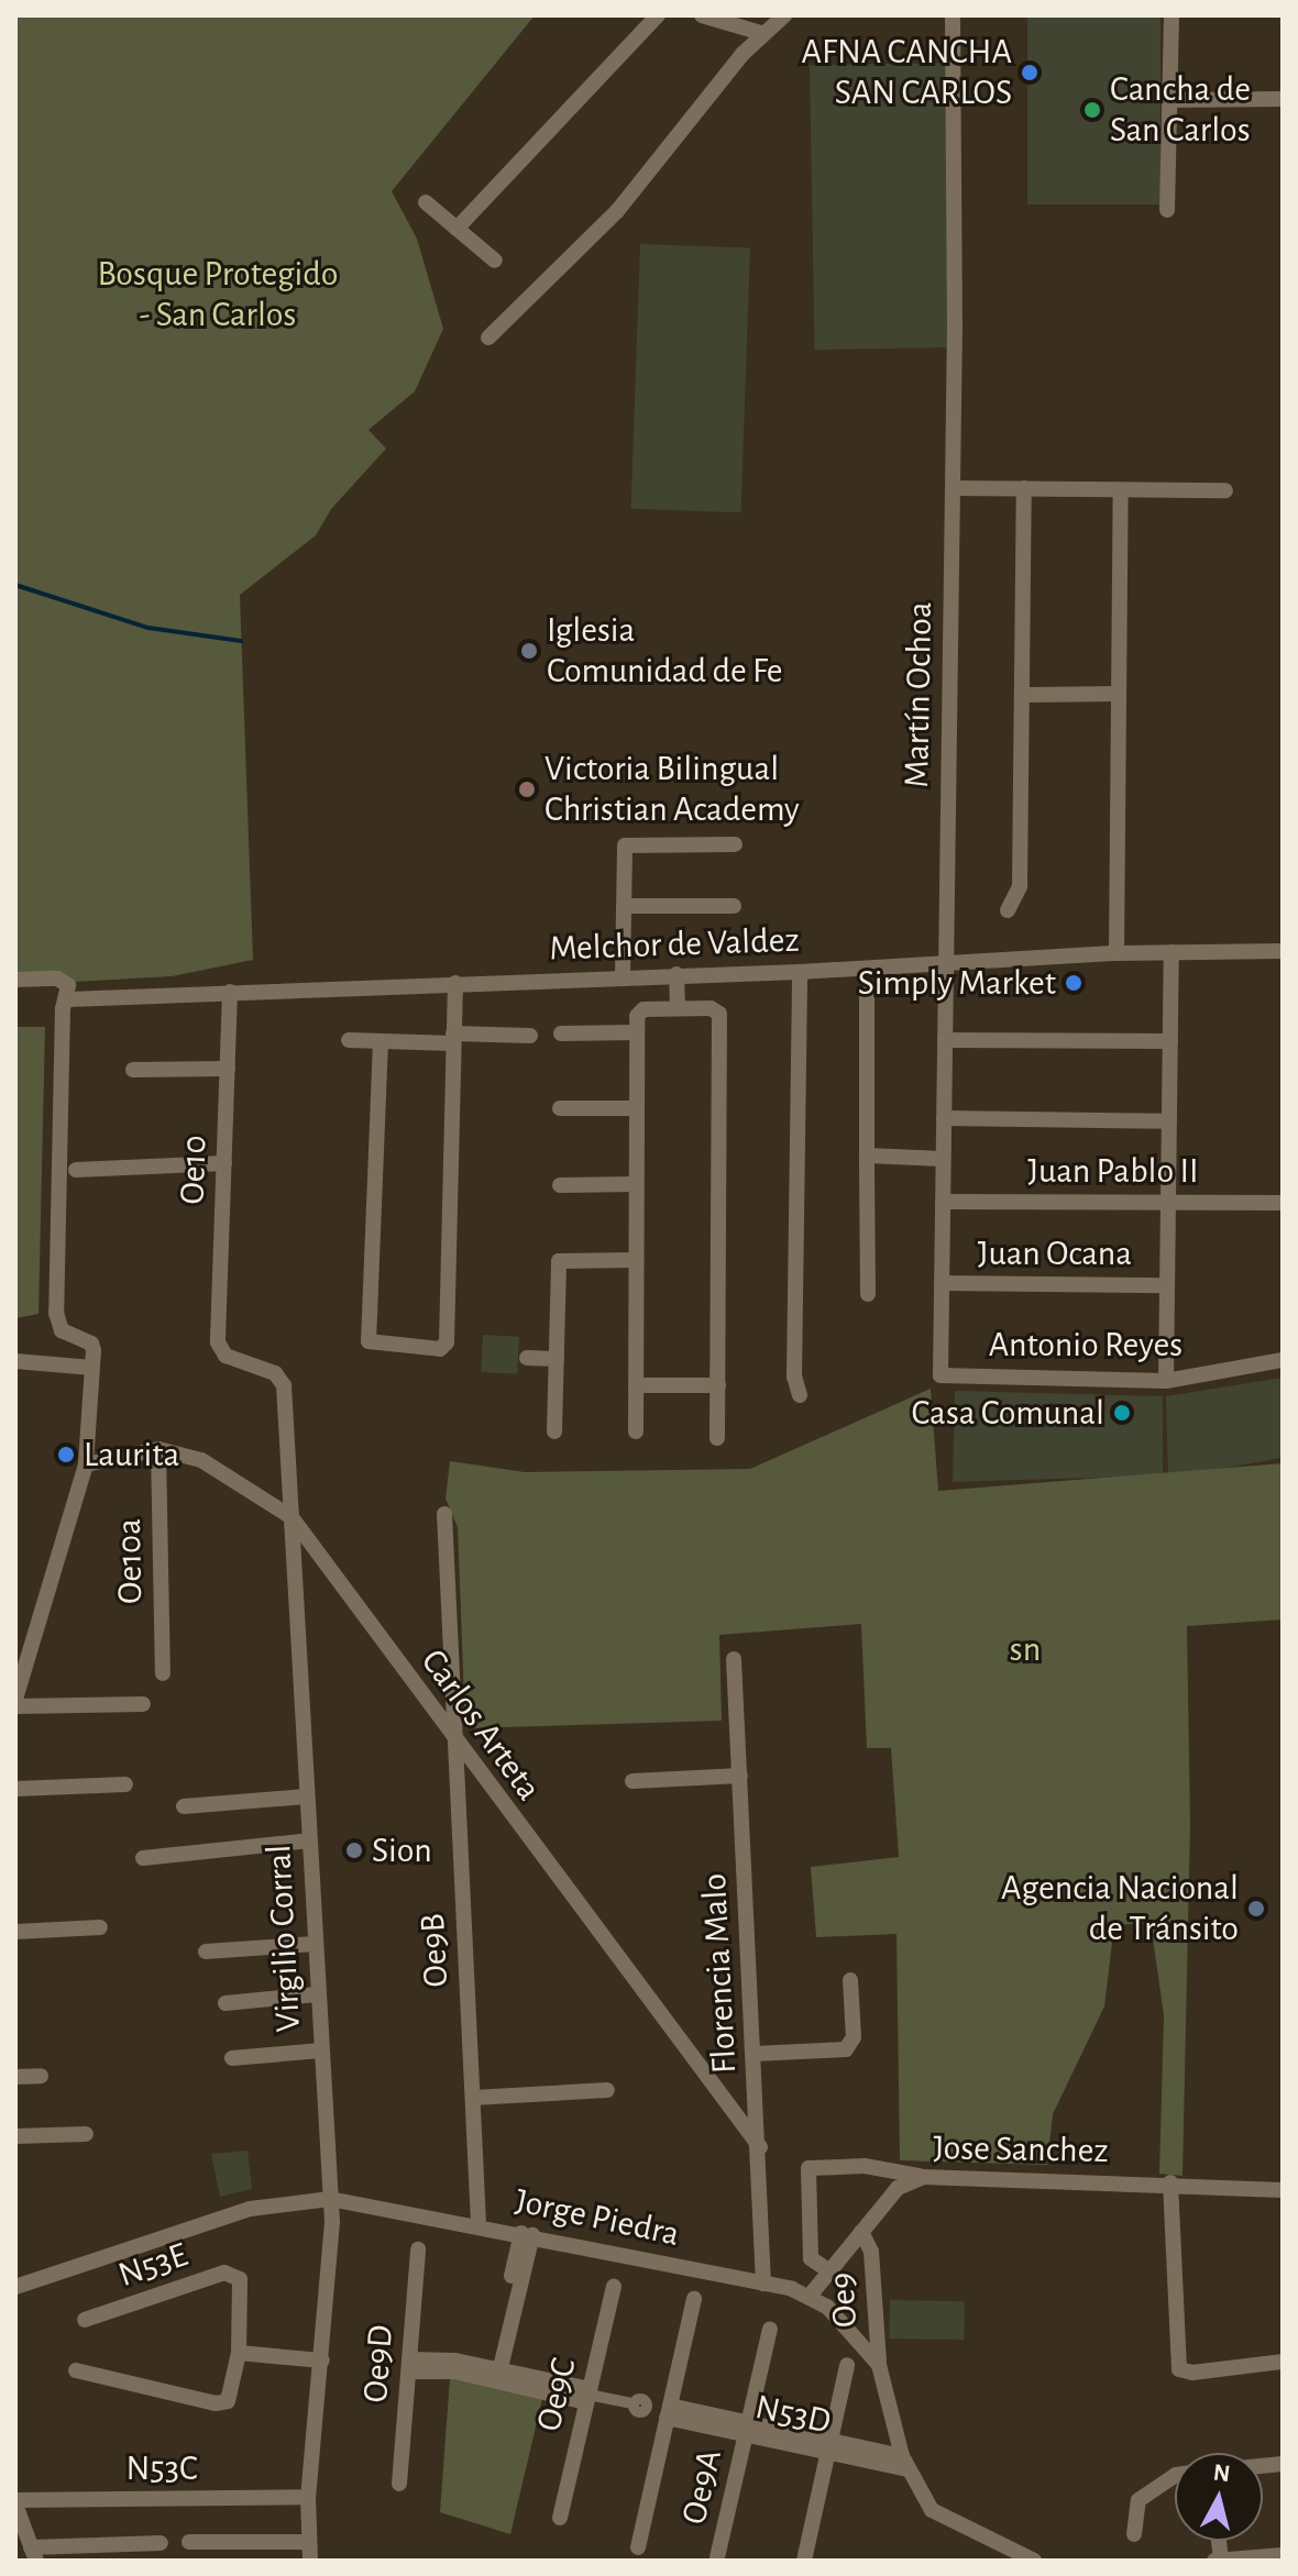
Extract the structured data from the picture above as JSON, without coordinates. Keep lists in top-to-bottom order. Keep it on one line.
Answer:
{"streets":{"street":["Martín Ochoa","Melchor de Valdez","Oe10","Juan Pablo II","Juan Ocana","Antonio Reyes","Oe10a","Carlos Arteta","Virgilio Corral","Oe9B","Florencia Malo","Jose Sanchez","Jorge Piedra","N53E","Oe9","Oe9D","Oe9C","N53D","N53C","Oe9A"]},"crossings":[["Martín Ochoa","Melchor de Valdez"],["Martín Ochoa","Juan Pablo II"],["Martín Ochoa","Juan Ocana"],["Martín Ochoa","Antonio Reyes"],["Melchor de Valdez","Oe10"],["Oe10","Virgilio Corral"],["Oe10a","Carlos Arteta"],["Carlos Arteta","Virgilio Corral"],["Carlos Arteta","Oe9B"],["Carlos Arteta","Florencia Malo"],["Virgilio Corral","Jorge Piedra"],["Virgilio Corral","N53C"],["Oe9B","Jorge Piedra"],["Florencia Malo","Jorge Piedra"],["Jose Sanchez","Jorge Piedra"],["Jose Sanchez","Oe9"],["Jorge Piedra","Oe9"],["Jorge Piedra","N53D"],["N53D","Oe9A"]],"parks":["Bosque Protegido - San Carlos","sn"],"places":["AFNA CANCHA SAN CARLOS","Cancha de San Carlos","Iglesia Comunidad de Fe","Victoria Bilingual Christian Academy","Simply Market","Casa Comunal","Laurita","Sion","Agencia Nacional de Tránsito"],"north":"top"}
